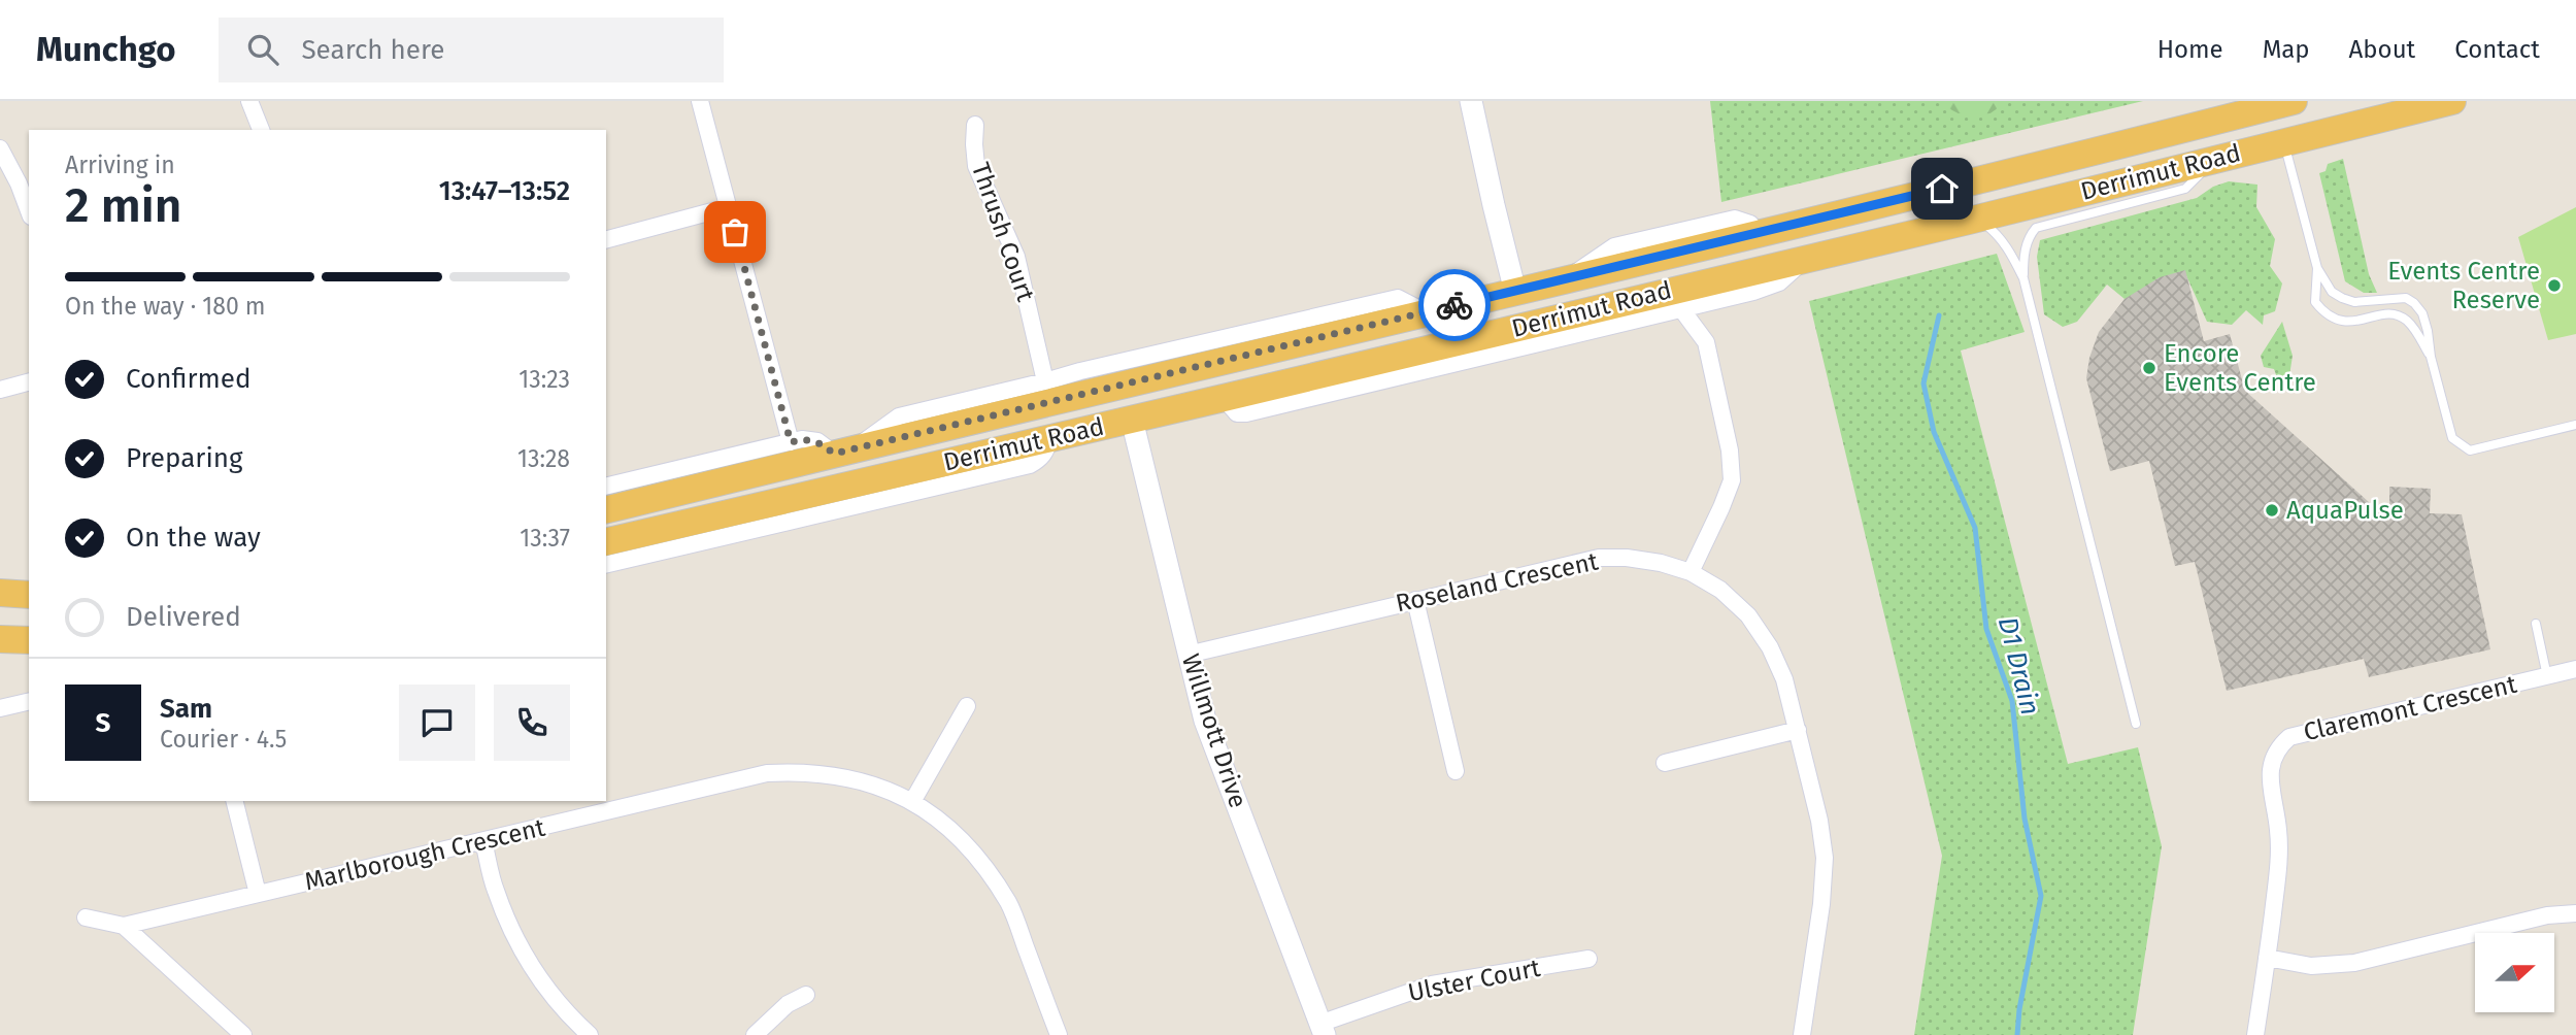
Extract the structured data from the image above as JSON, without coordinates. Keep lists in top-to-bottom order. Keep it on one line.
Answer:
{"streets":{"highway":["Derrimut Road"],"street":["Thrush Court","Roseland Crescent","Claremont Crescent","Willmott Drive","Marlborough Crescent","Ulster Court"]},"crossings":[["Derrimut Road","Willmott Drive"],["Roseland Crescent","Willmott Drive"],["Willmott Drive","Ulster Court"]],"water":["D1 Drain"],"places":["Events Centre Reserve","Encore Events Centre","AquaPulse"],"north":"right","page":{"header":"Munchgo","search":"Search here","nav":["Home","Map","About","Contact"],"heading":["2 min","Arriving in","13:47–13:52"],"panel":["Sam","Courier · 4.5"],"bar":"On the way · 180 m","list":[["Confirmed","13:23"],["Preparing","13:28"],["On the way","13:37"],"Delivered"],"round":"S"}}
